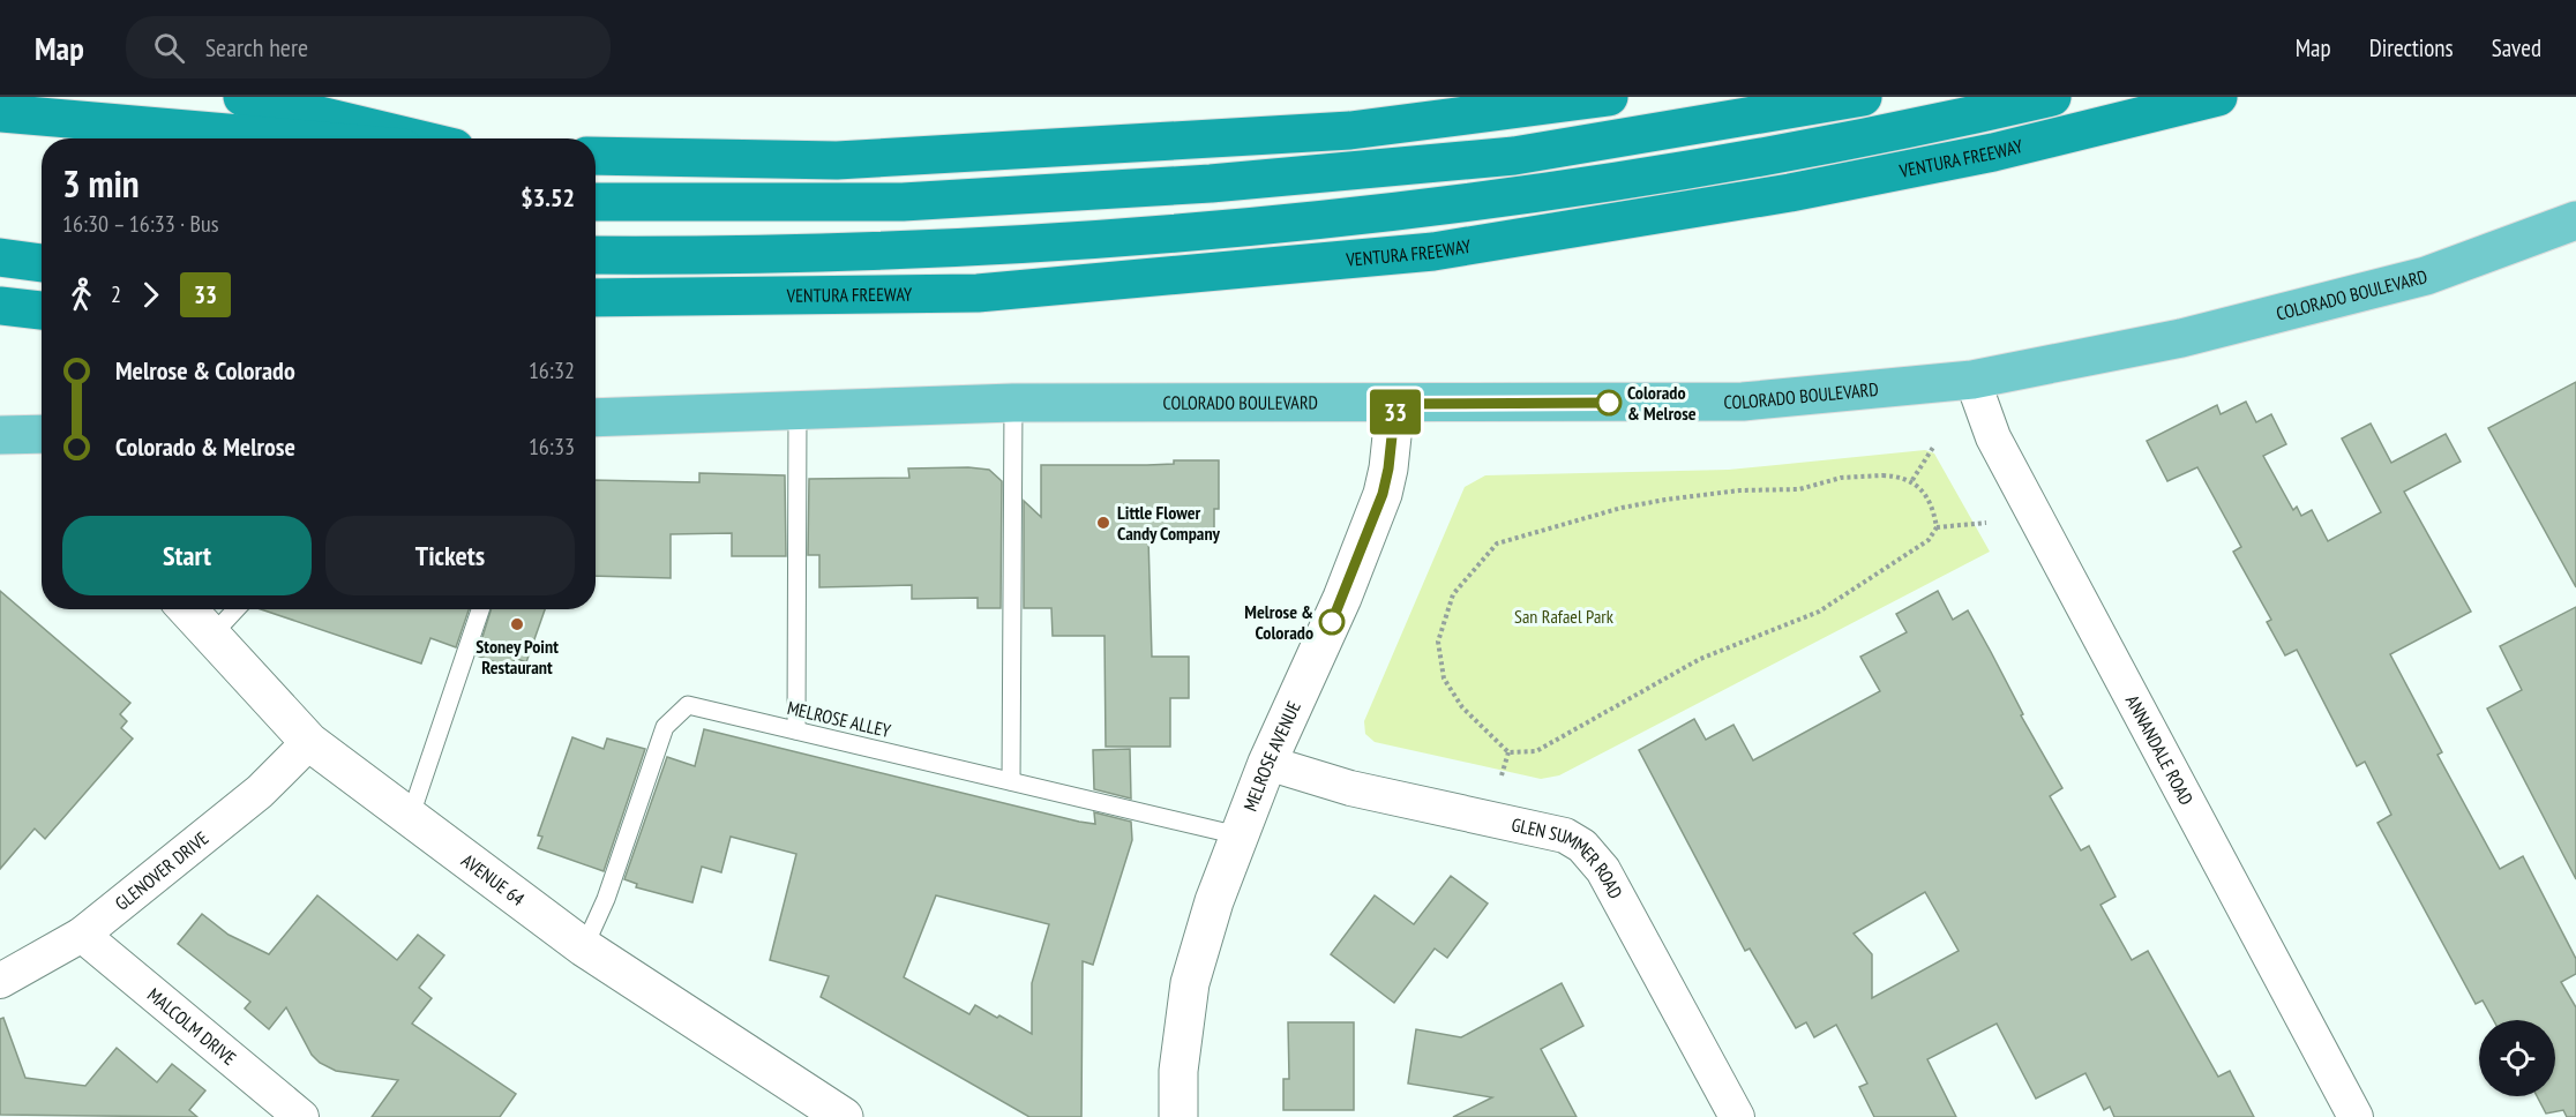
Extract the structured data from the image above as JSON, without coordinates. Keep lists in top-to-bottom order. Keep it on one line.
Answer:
{"streets":{"highway":["VENTURA FREEWAY"],"main road":["COLORADO BOULEVARD"],"street":["ANNANDALE ROAD","MELROSE AVENUE","GLEN SUMMER ROAD","GLENOVER DRIVE","AVENUE 64","MALCOLM DRIVE"],"lane":["MELROSE ALLEY"]},"crossings":[["COLORADO BOULEVARD","ANNANDALE ROAD"],["COLORADO BOULEVARD","MELROSE AVENUE"],["MELROSE ALLEY","MELROSE AVENUE"],["MELROSE ALLEY","AVENUE 64"],["MELROSE AVENUE","GLEN SUMMER ROAD"],["GLENOVER DRIVE","AVENUE 64"],["GLENOVER DRIVE","MALCOLM DRIVE"]],"parks":["San Rafael Park"],"places":["Colorado & Melrose","Little Flower Candy Company","Melrose & Colorado","Stoney Point Restaurant"],"lines":["bus line 33"],"page":{"header":"Map","search":"Search here","nav":["Map","Directions","Saved"],"on_map":"33","heading":["3 min","16:30 – 16:33 · Bus","$3.52"],"legs":["2","33"],"list":[{"name":"Melrose & Colorado","value":"16:32"},{"name":"Colorado & Melrose","value":"16:33"}],"buttons":["Start","Tickets"]}}
